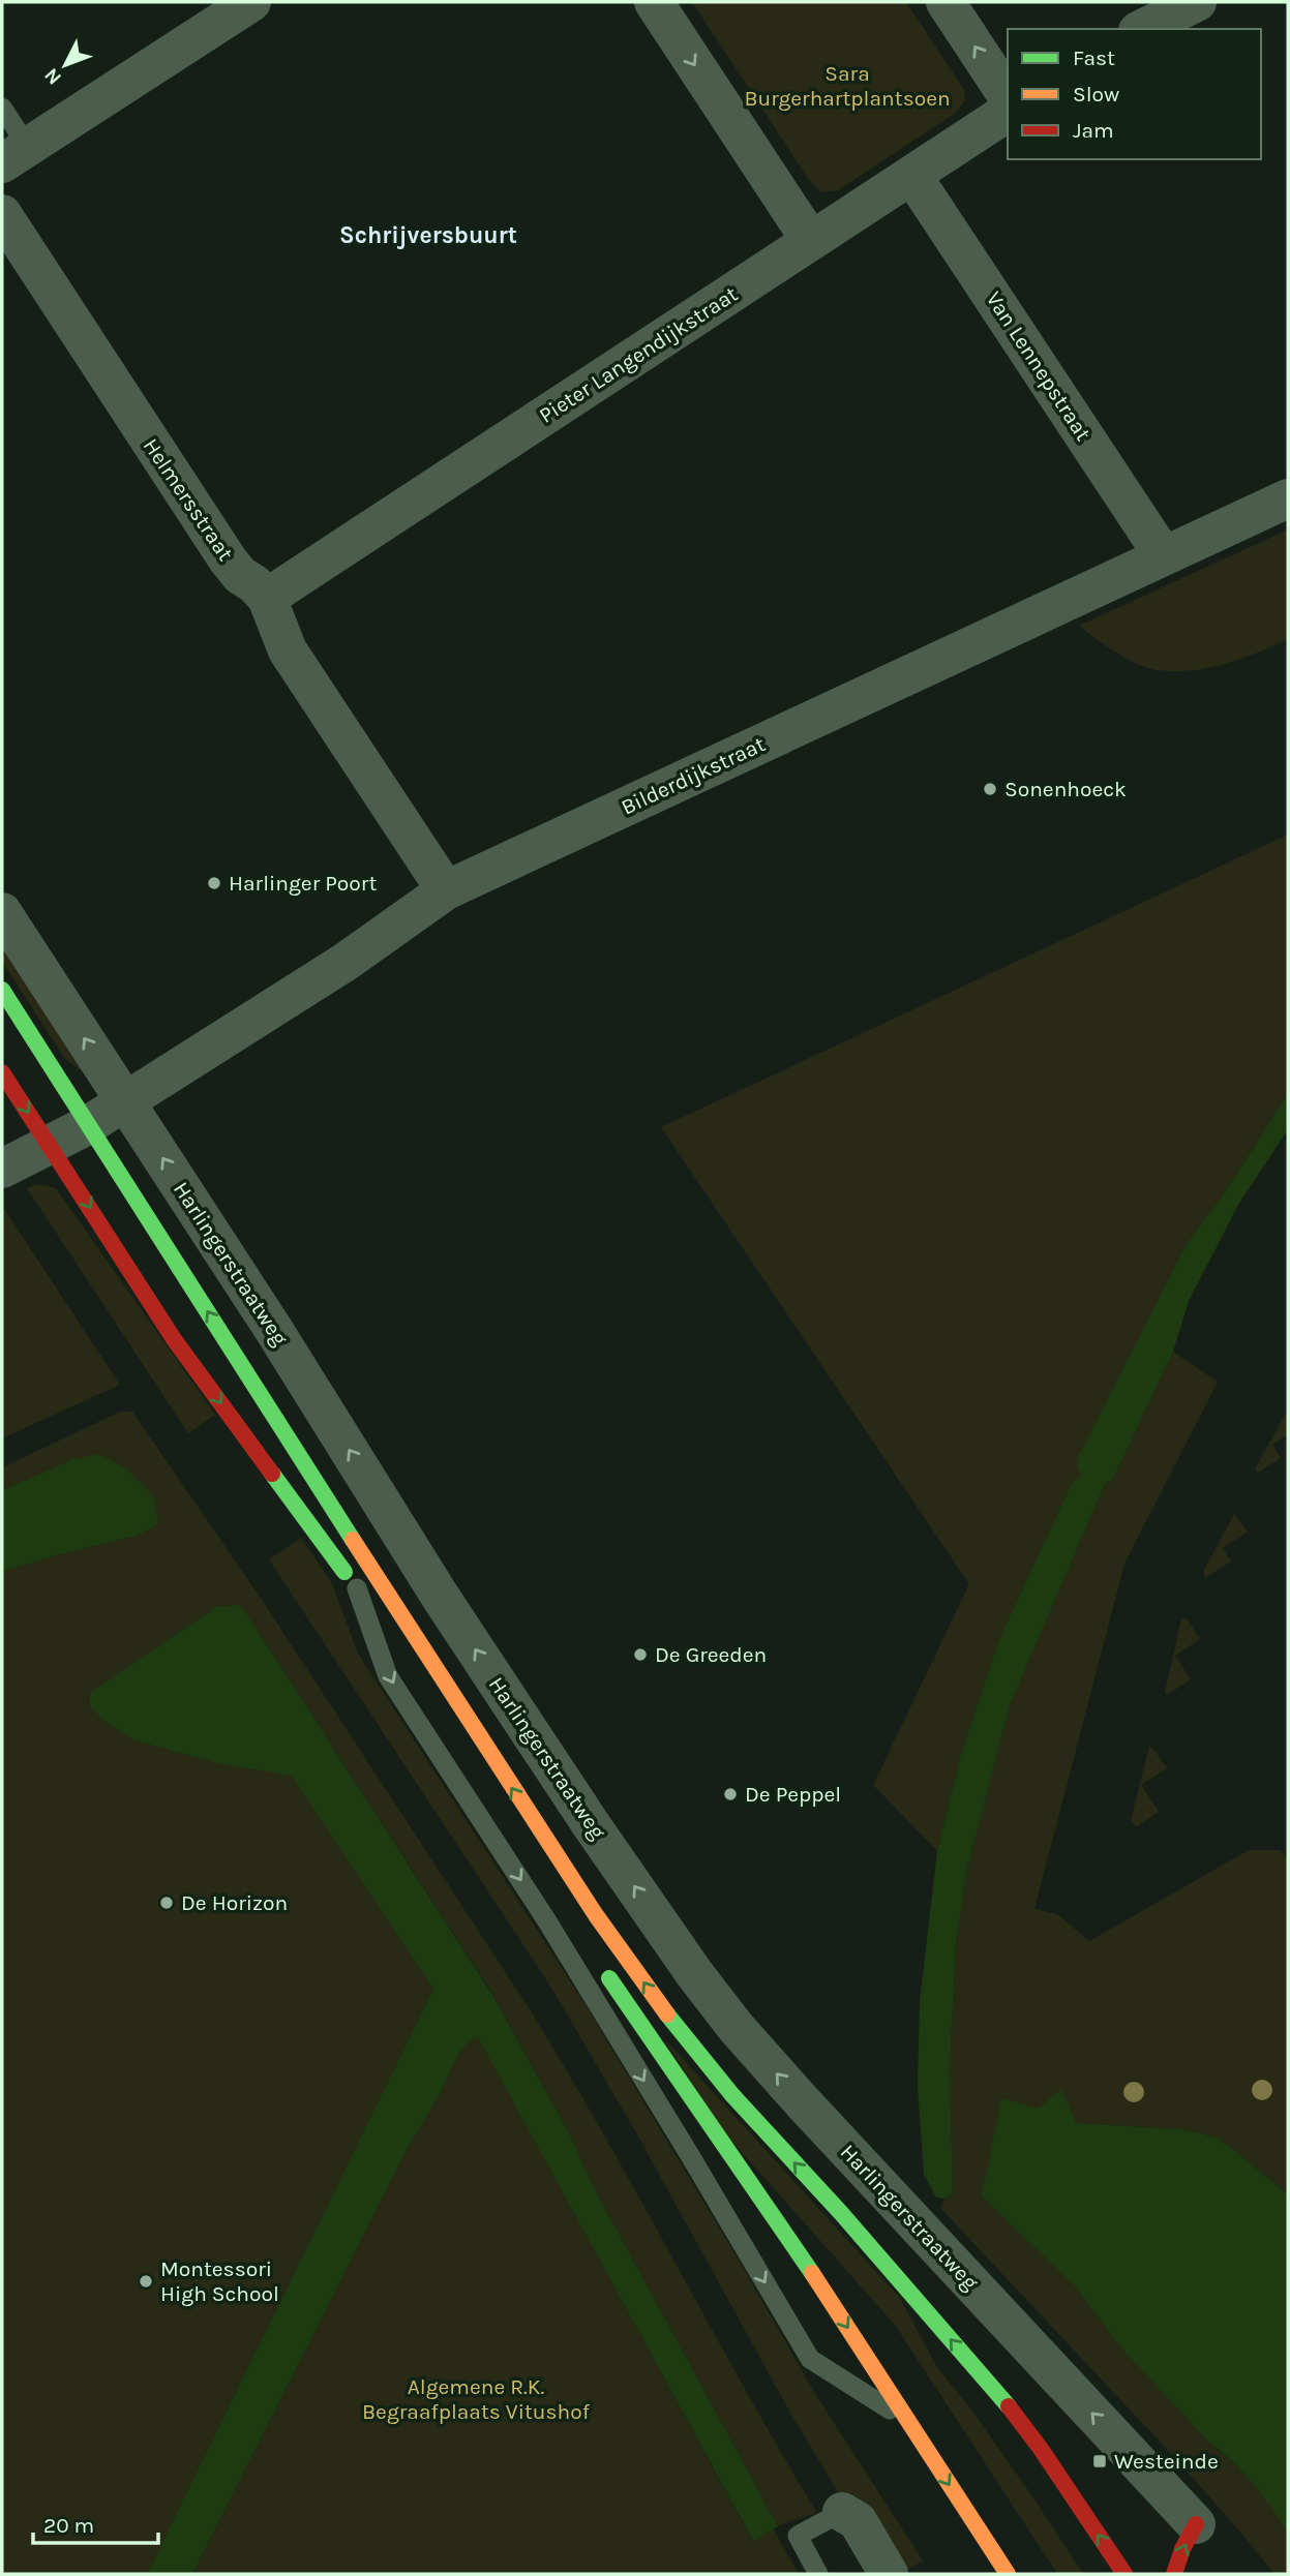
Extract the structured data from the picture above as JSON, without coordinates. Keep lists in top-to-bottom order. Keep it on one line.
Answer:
{"streets":{"main road":["Harlingerstraatweg"],"street":["Pieter Langendijkstraat","Van Lennepstraat","Helmersstraat","Bilderdijkstraat"]},"crossings":[["Pieter Langendijkstraat","Van Lennepstraat"],["Pieter Langendijkstraat","Helmersstraat"],["Van Lennepstraat","Bilderdijkstraat"],["Helmersstraat","Bilderdijkstraat"],["Bilderdijkstraat","Harlingerstraatweg"]],"one_way":["Harlingerstraatweg"],"districts":["Schrijversbuurt"],"parks":["Sara Burgerhartplantsoen","Algemene R.K. Begraafplaats Vitushof"],"places":{"other":["Sonenhoeck","Harlinger Poort","De Greeden","De Peppel","De Horizon","Montessori High School"],"transit":["Westeinde"]},"legend":["Fast","Slow","Jam"],"scale_bar":"20 m","north":"bottom left"}
